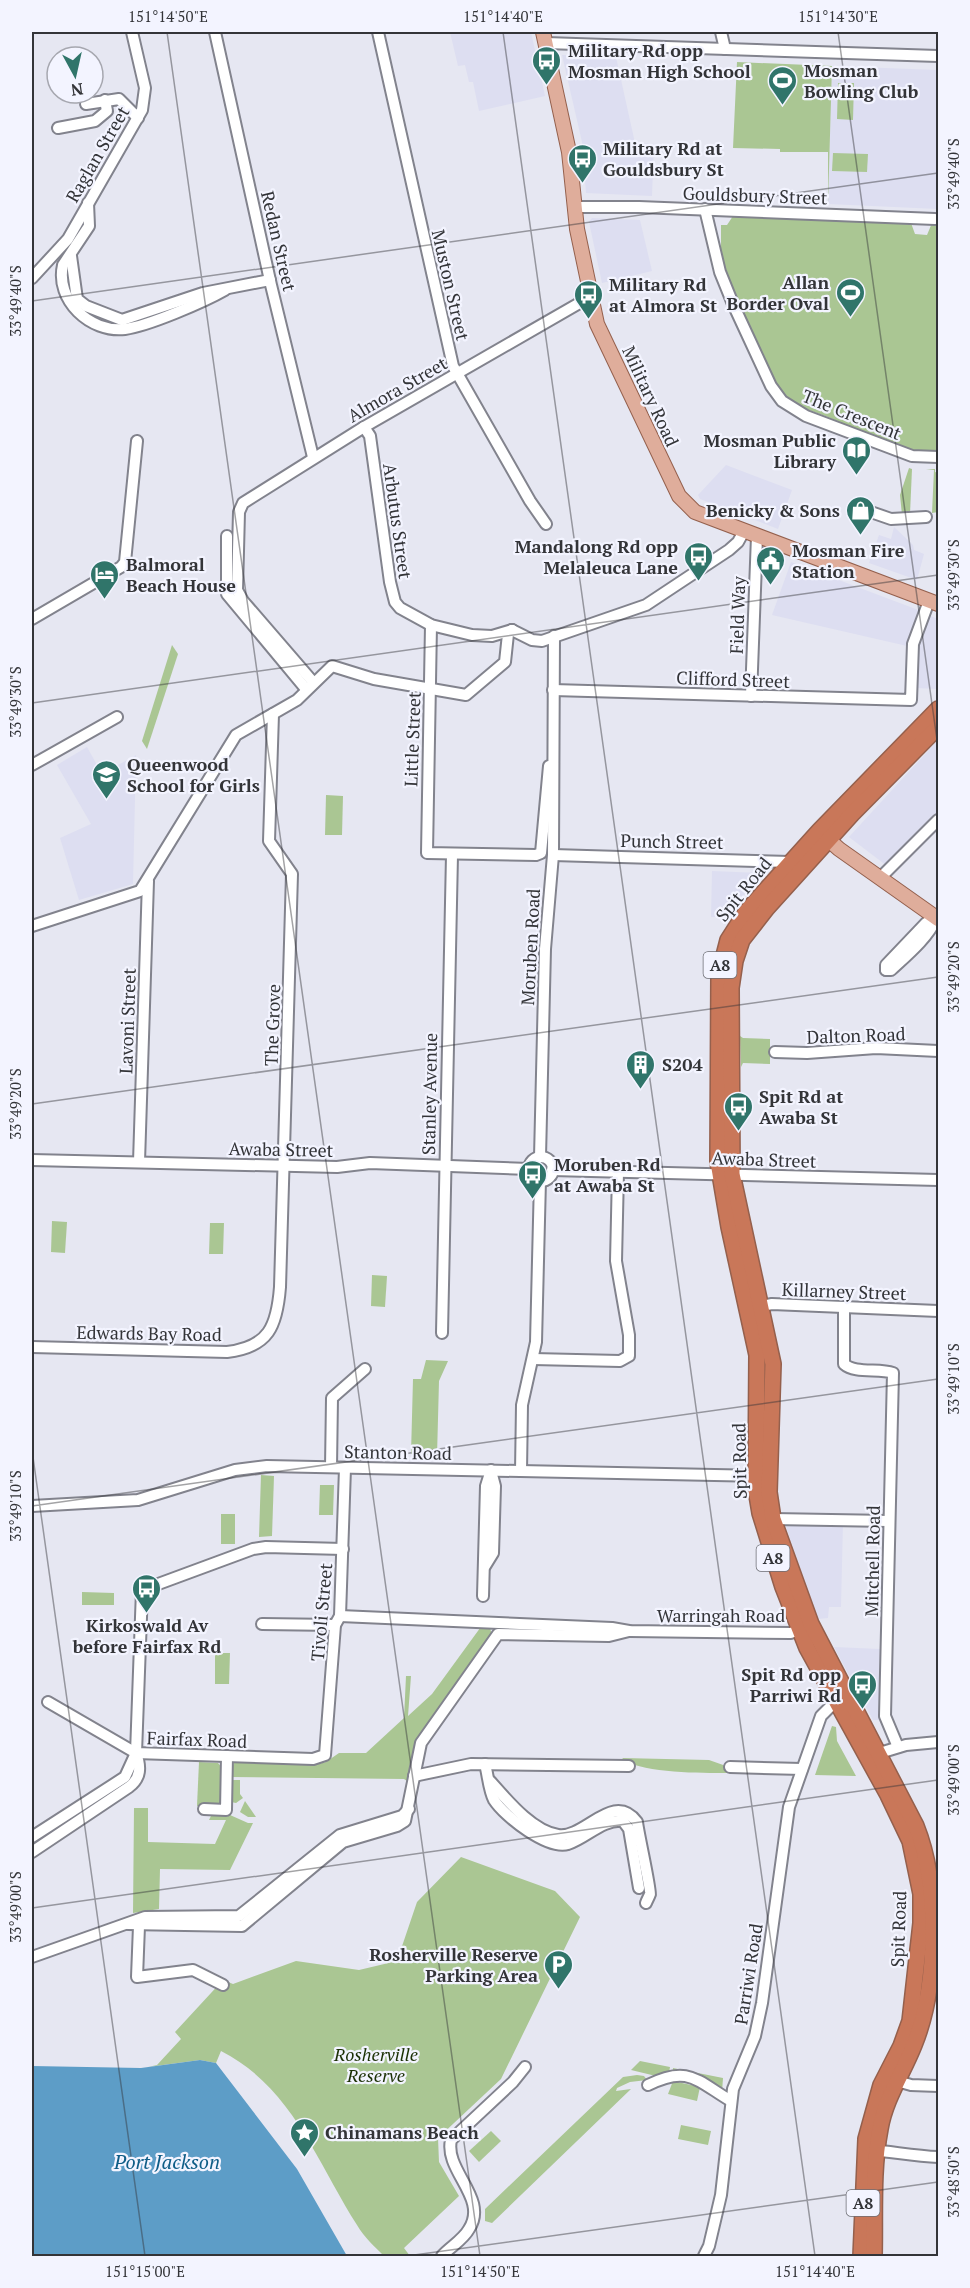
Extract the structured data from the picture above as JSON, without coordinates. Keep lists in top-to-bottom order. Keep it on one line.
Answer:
{"streets":{"highway":["Spit Road","A8"],"main road":["Military Road"],"street":["Raglan Street","Gouldsbury Street","Redan Street","Muston Street","Almora Street","The Crescent","Arbutus Street","Field Way","Clifford Street","Little Street","Punch Street","Moruben Road","Lavoni Street","The Grove","Dalton Road","Stanley Avenue","Awaba Street","Killarney Street","Edwards Bay Road","Stanton Road","Mitchell Road","Tivoli Street","Warringah Road","Fairfax Road","Parriwi Road"]},"crossings":[["Gouldsbury Street","Military Road"],["Gouldsbury Street","The Crescent"],["Redan Street","Almora Street"],["Muston Street","Almora Street"],["Almora Street","Military Road"],["Almora Street","Arbutus Street"],["Military Road","Field Way"],["Military Road","Clifford Street"],["Arbutus Street","Little Street"],["Field Way","Clifford Street"],["Clifford Street","Moruben Road"],["Little Street","Moruben Road"],["Little Street","Stanley Avenue"],["Punch Street","Spit Road"],["Punch Street","Moruben Road"],["Spit Road","Awaba Street"],["Spit Road","Killarney Street"],["Spit Road","Stanton Road"],["Spit Road","Warringah Road"],["Spit Road","Parriwi Road"],["Moruben Road","Stanley Avenue"],["Moruben Road","Awaba Street"],["Lavoni Street","Awaba Street"],["The Grove","Awaba Street"],["The Grove","Edwards Bay Road"],["Stanley Avenue","Awaba Street"],["Killarney Street","Mitchell Road"],["Stanton Road","Tivoli Street"],["Tivoli Street","Warringah Road"],["Tivoli Street","Fairfax Road"]],"water":["Port Jackson"],"parks":["Rosherville Reserve"],"places":{"bus stop":["Military Rd opp Mosman High School","Military Rd at Gouldsbury St","Military Rd at Almora St","Mandalong Rd opp Melaleuca Lane","Spit Rd at Awaba St","Moruben Rd at Awaba St","Kirkoswald Av before Fairfax Rd","Spit Rd opp Parriwi Rd"],"sports":["Mosman Bowling Club","Allan Border Oval"],"library":["Mosman Public Library"],"shop":["Benicky & Sons"],"public building":["Mosman Fire Station"],"hotel":["Balmoral Beach House"],"school or university":["Queenwood School for Girls"],"building":["S204"],"parking":["Rosherville Reserve Parking Area"],"place":["Chinamans Beach"]},"north":"bottom","coordinates":["151°14'50\"E","151°14'40\"E","151°14'30\"E","33°49'40\"S","33°49'30\"S","33°49'20\"S","33°49'10\"S","33°49'00\"S","33°48'50\"S","151°15'00\"E"]}
